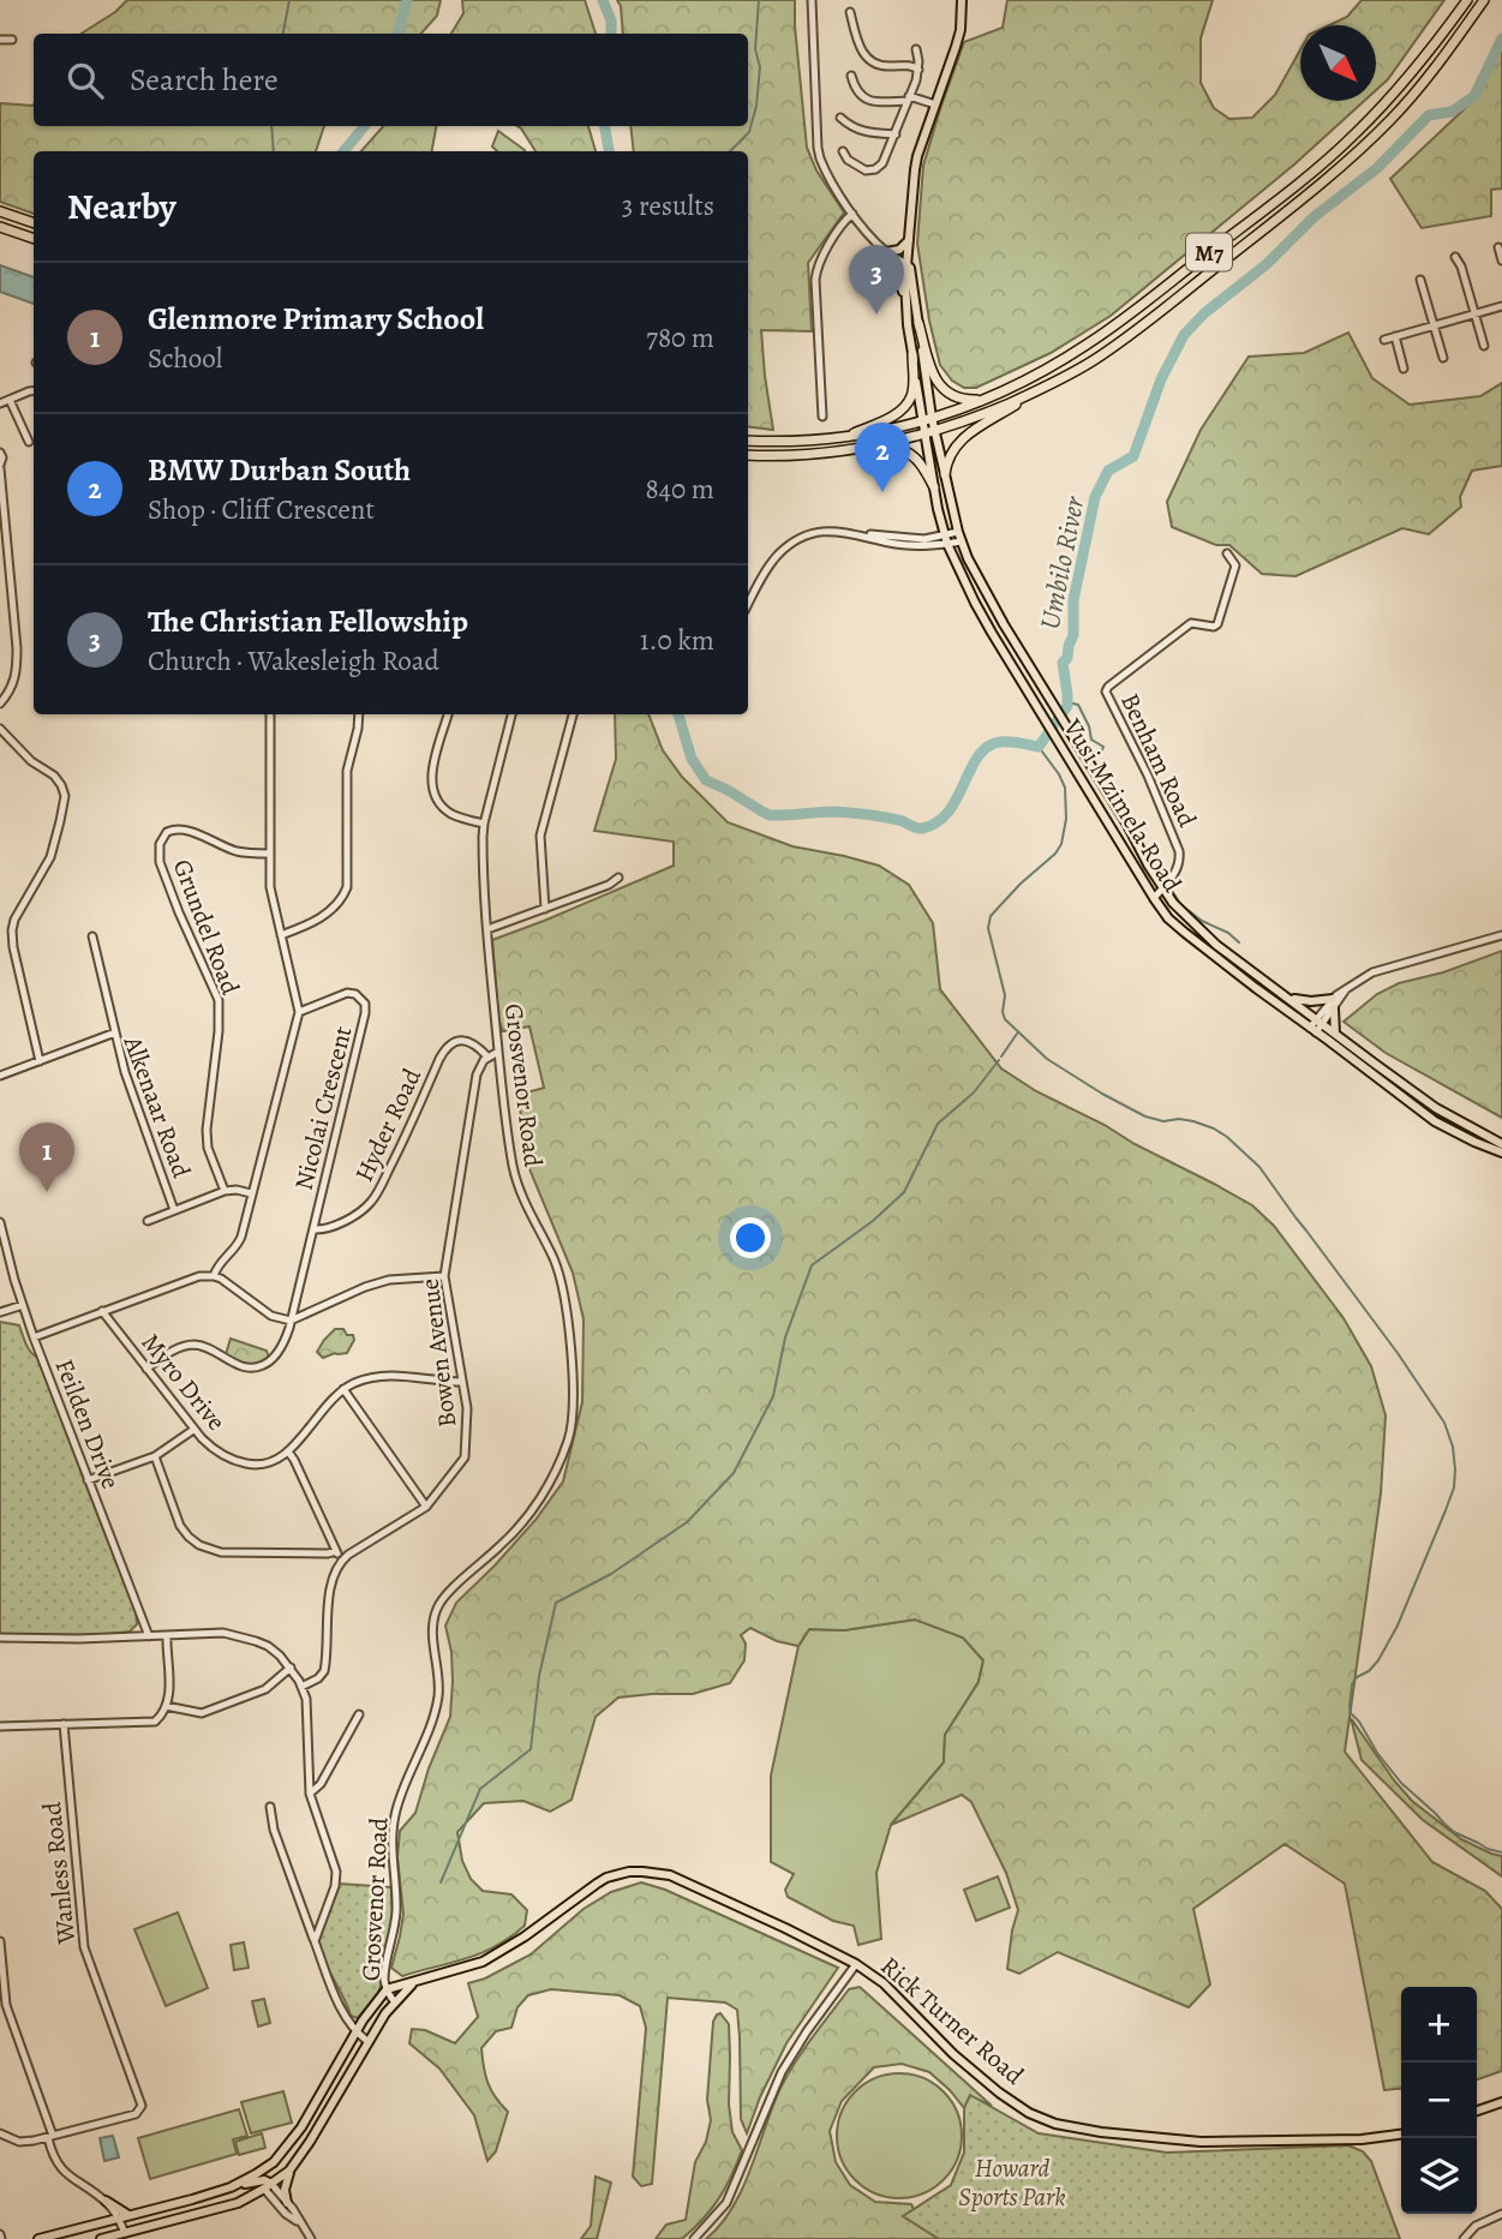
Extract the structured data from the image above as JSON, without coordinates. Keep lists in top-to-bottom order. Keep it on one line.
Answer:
{"streets":{"highway":["M7"],"main road":["Vusi Mzimela Road","Rick Turner Road"],"street":["Benham Road","Grundel Road","Grosvenor Road","Alkenaar Road","Nicolai Crescent","Hyder Road","Bowen Avenue","Myro Drive","Feilden Drive","Wanless Road"]},"crossings":[["M7","Vusi Mzimela Road"],["Benham Road","Vusi Mzimela Road"],["Grosvenor Road","Rick Turner Road"],["Nicolai Crescent","Hyder Road"],["Nicolai Crescent","Myro Drive"],["Hyder Road","Bowen Avenue"]],"water":["Umbilo River"],"parks":["Howard Sports Park"],"north":"bottom right","page":{"search":"Search here","heading":["Nearby","3 results"],"pins":["3","2","1"],"list":[{"mark":"1","name":"Glenmore Primary School","note":"School","value":"780 m"},{"mark":"2","name":"BMW Durban South","note":"Shop · Cliff Crescent","value":"840 m"},{"mark":"3","name":"The Christian Fellowship","note":"Church · Wakesleigh Road","value":"1.0 km"}],"map_buttons":["+","−"]}}
